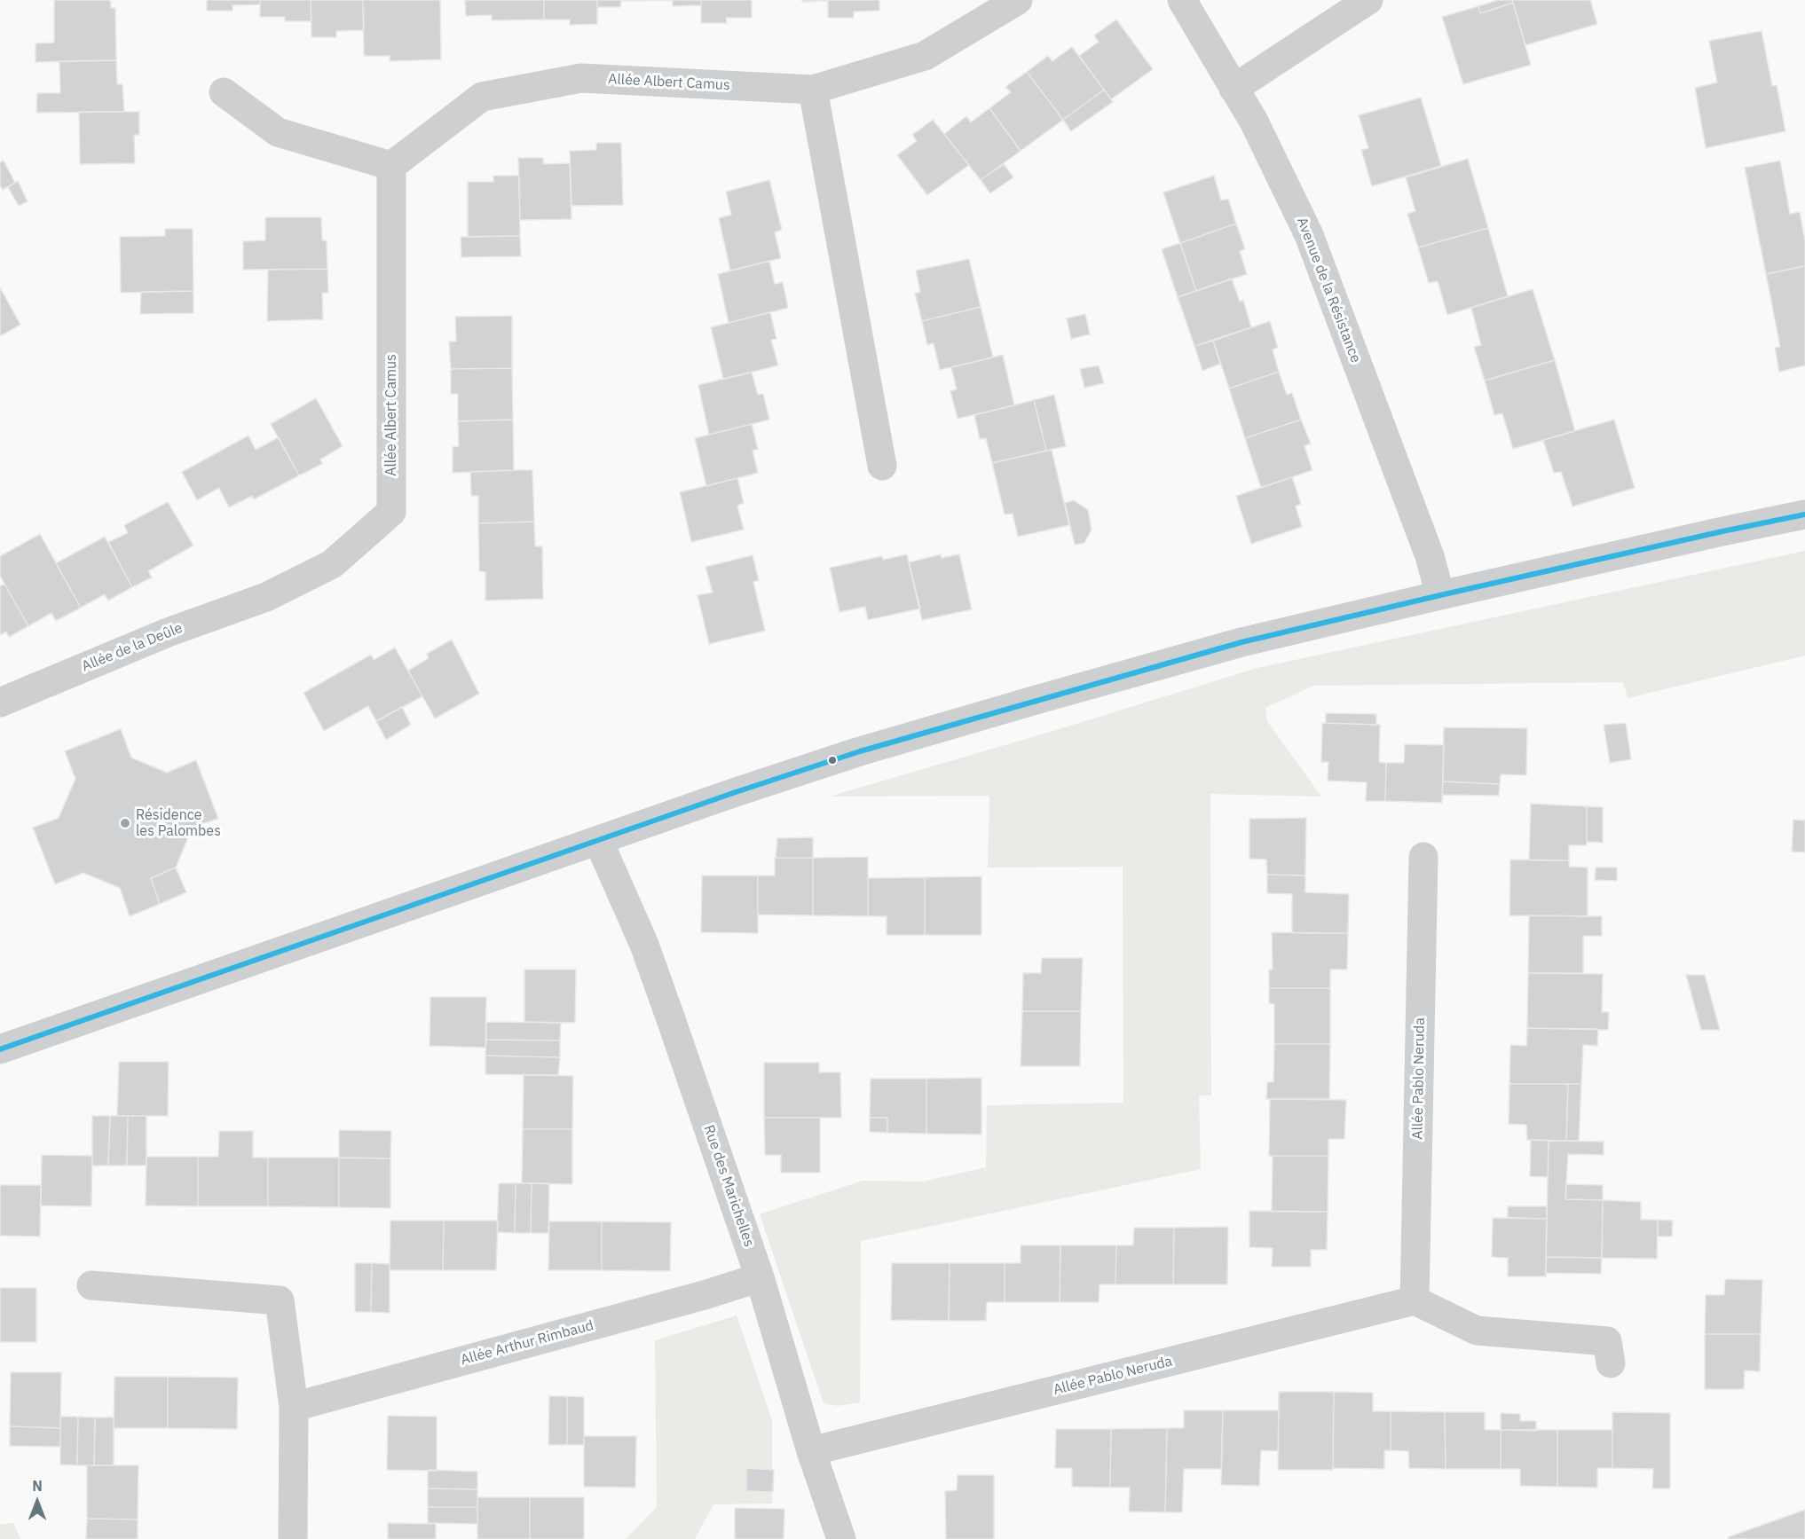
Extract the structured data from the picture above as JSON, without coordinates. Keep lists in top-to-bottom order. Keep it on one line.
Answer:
{"streets":{"street":["Allée Albert Camus","Avenue de la Résistance","Allée de la Deûle","Allée Pablo Neruda","Rue des Marichelles","Allée Arthur Rimbaud"]},"crossings":[["Allée Albert Camus","Allée de la Deûle"],["Allée Pablo Neruda","Rue des Marichelles"],["Rue des Marichelles","Allée Arthur Rimbaud"]],"places":["Résidence les Palombes"],"north":"top"}
